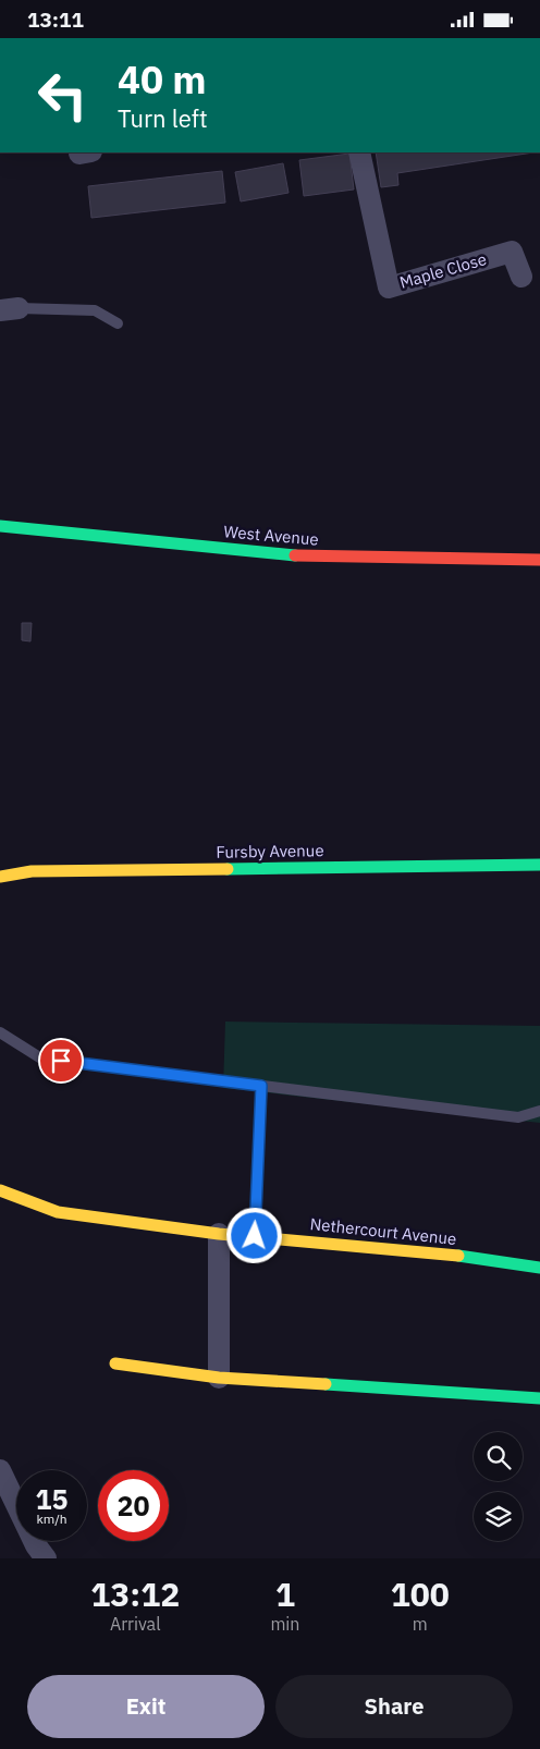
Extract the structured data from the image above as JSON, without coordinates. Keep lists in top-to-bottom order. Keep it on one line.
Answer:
{"streets":{"street":["Maple Close","West Avenue","Fursby Avenue","Nethercourt Avenue"]},"page":{"status":"13:11","turn":["40 m","Turn left"],"speed":"15 km/h","limit":"20","eta":["13:12","Arrival","1","min","100","m"],"buttons":["Exit","Share"]}}
